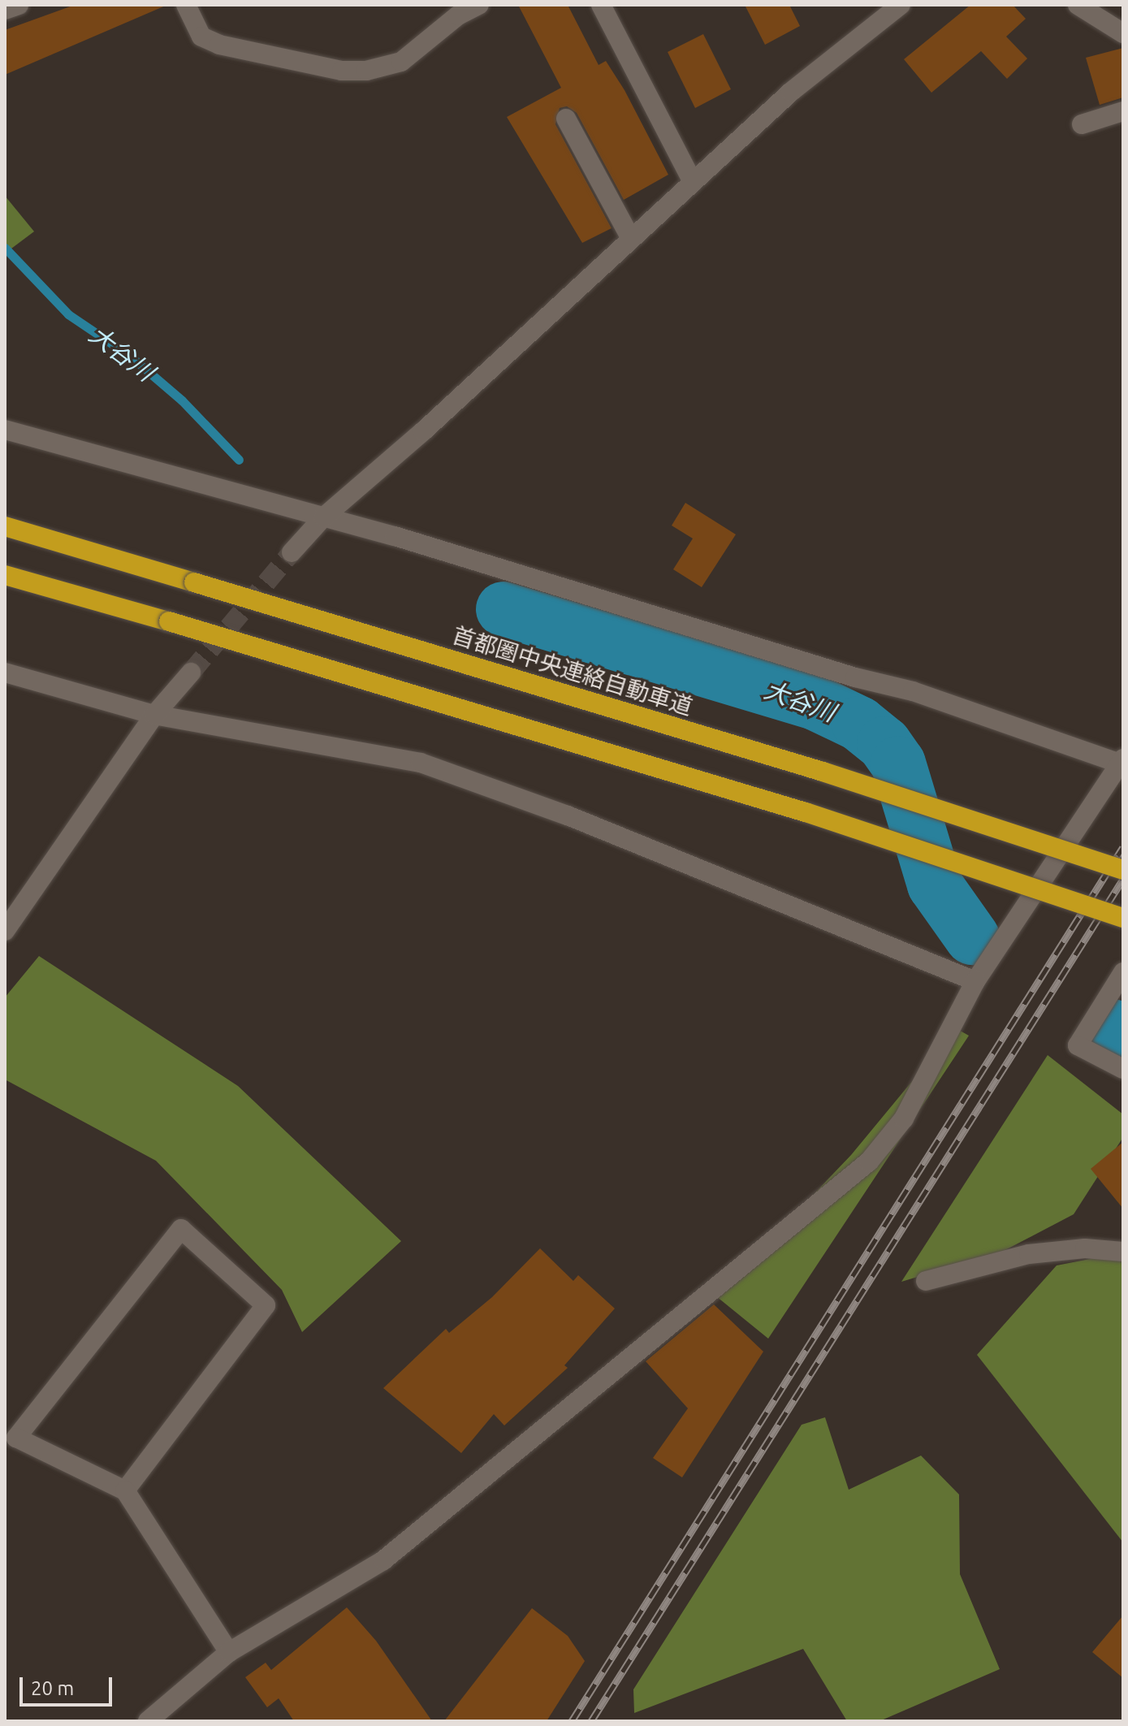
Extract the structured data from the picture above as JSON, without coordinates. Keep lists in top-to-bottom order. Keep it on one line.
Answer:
{"streets":{"highway":["首都圏中央連絡自動車道"]},"water":["大谷川"],"scale_bar":"20 m"}
